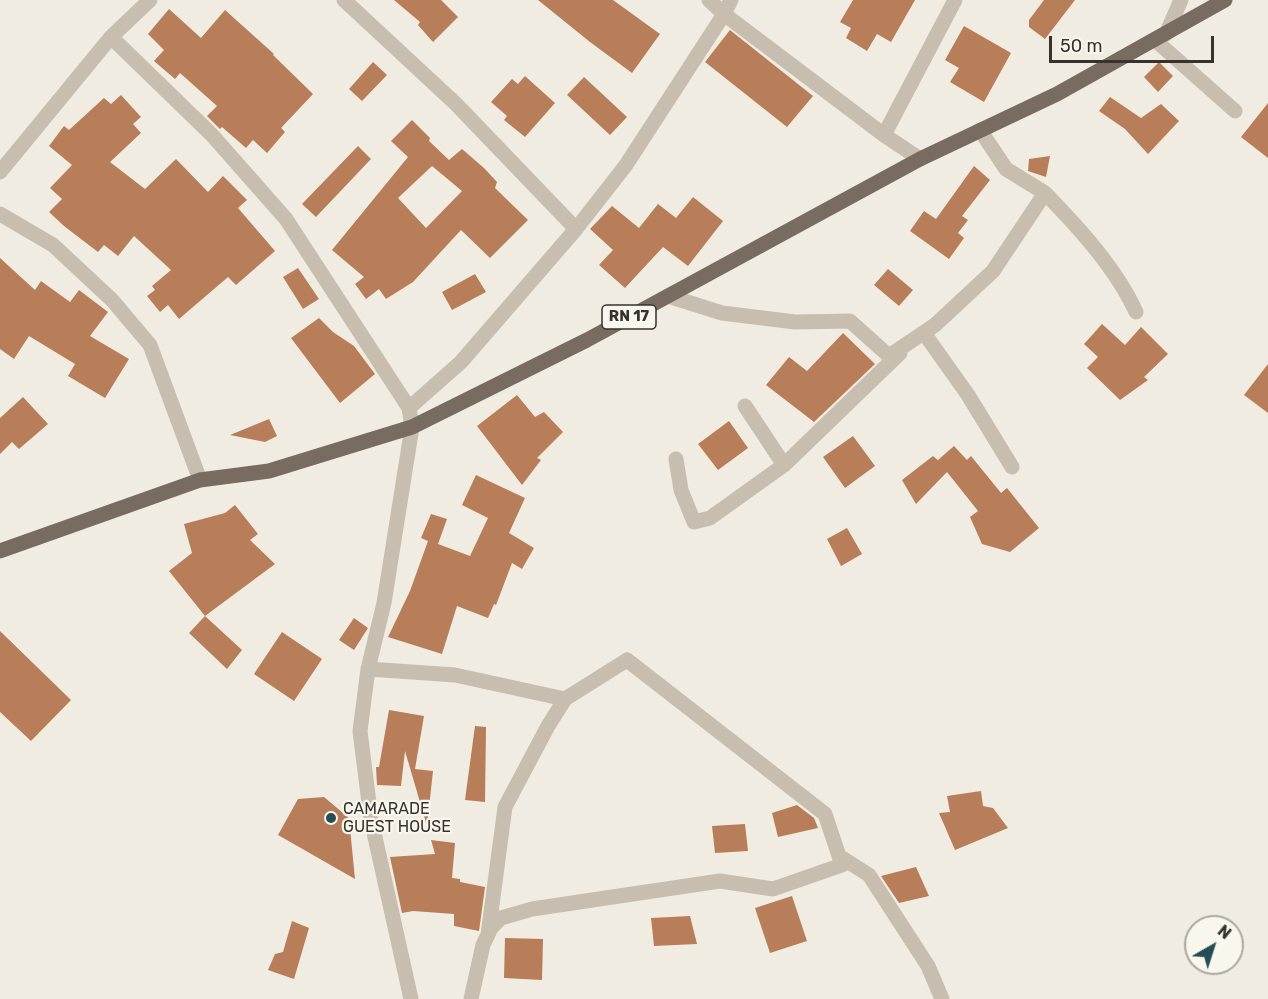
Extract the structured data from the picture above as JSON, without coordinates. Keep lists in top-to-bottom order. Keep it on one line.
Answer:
{"streets":{"main road":["RN 17"]},"places":["CAMARADE GUEST HOUSE"],"scale_bar":"50 m","north":"top right"}
